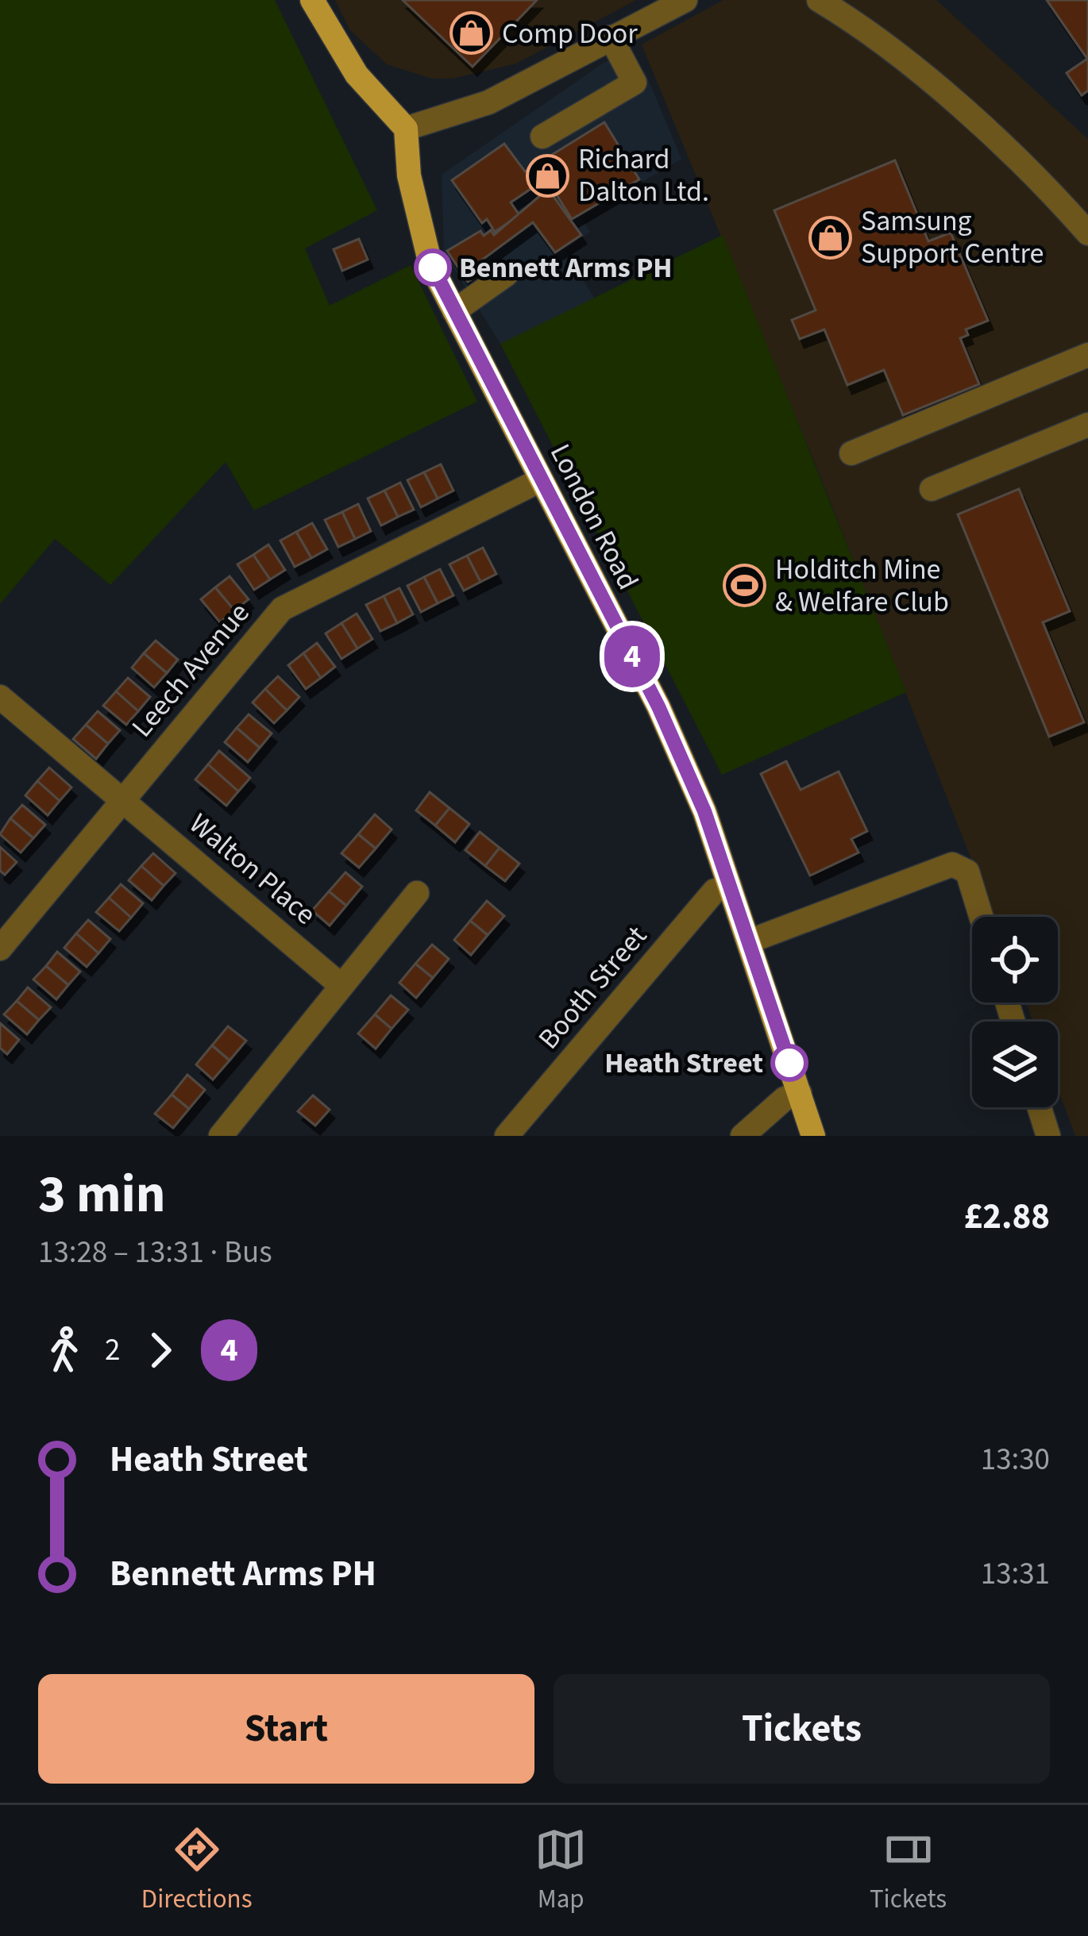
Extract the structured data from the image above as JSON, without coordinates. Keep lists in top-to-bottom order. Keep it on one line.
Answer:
{"streets":{"main road":["London Road"],"street":["Leech Avenue","Walton Place","Booth Street"]},"crossings":[["London Road","Leech Avenue"],["London Road","Booth Street"],["Leech Avenue","Walton Place"]],"places":{"shop":["Comp Door","Richard Dalton Ltd.","Samsung Support Centre"],"other":["Bennett Arms PH","Heath Street"],"sports":["Holditch Mine & Welfare Club"]},"lines":["bus line 4"],"page":{"on_map":"4","heading":["3 min","13:28 – 13:31 · Bus","£2.88"],"legs":["2","4"],"list":[{"name":"Heath Street","value":"13:30"},{"name":"Bennett Arms PH","value":"13:31"}],"buttons":["Start","Tickets"],"tabs":["Directions","Map","Tickets"]}}
